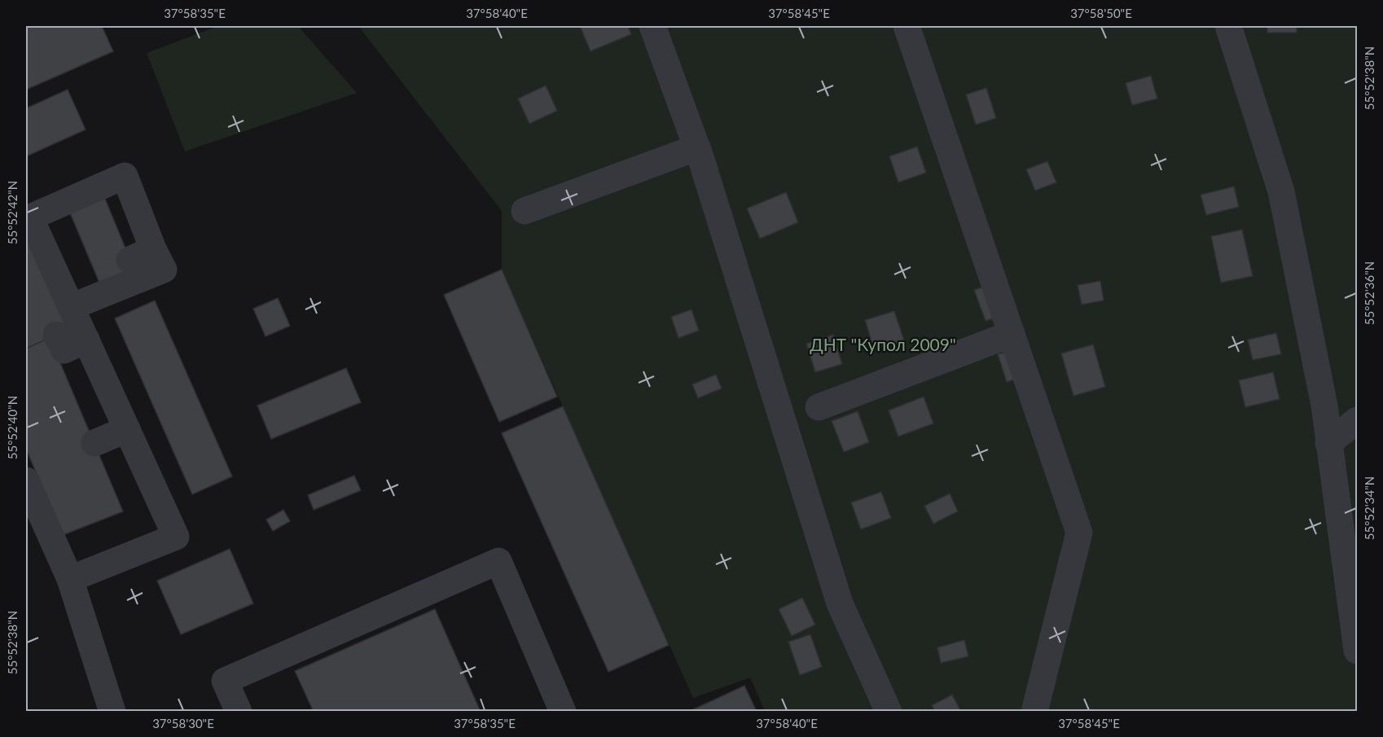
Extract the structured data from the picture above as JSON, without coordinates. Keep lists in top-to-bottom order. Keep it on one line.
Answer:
{"parks":["ДНТ \"Купол 2009\""],"coordinates":["37°58'35\"E","37°58'40\"E","37°58'45\"E","37°58'50\"E","55°52'38\"N","55°52'42\"N","55°52'36\"N","55°52'40\"N","55°52'34\"N","37°58'30\"E"]}
